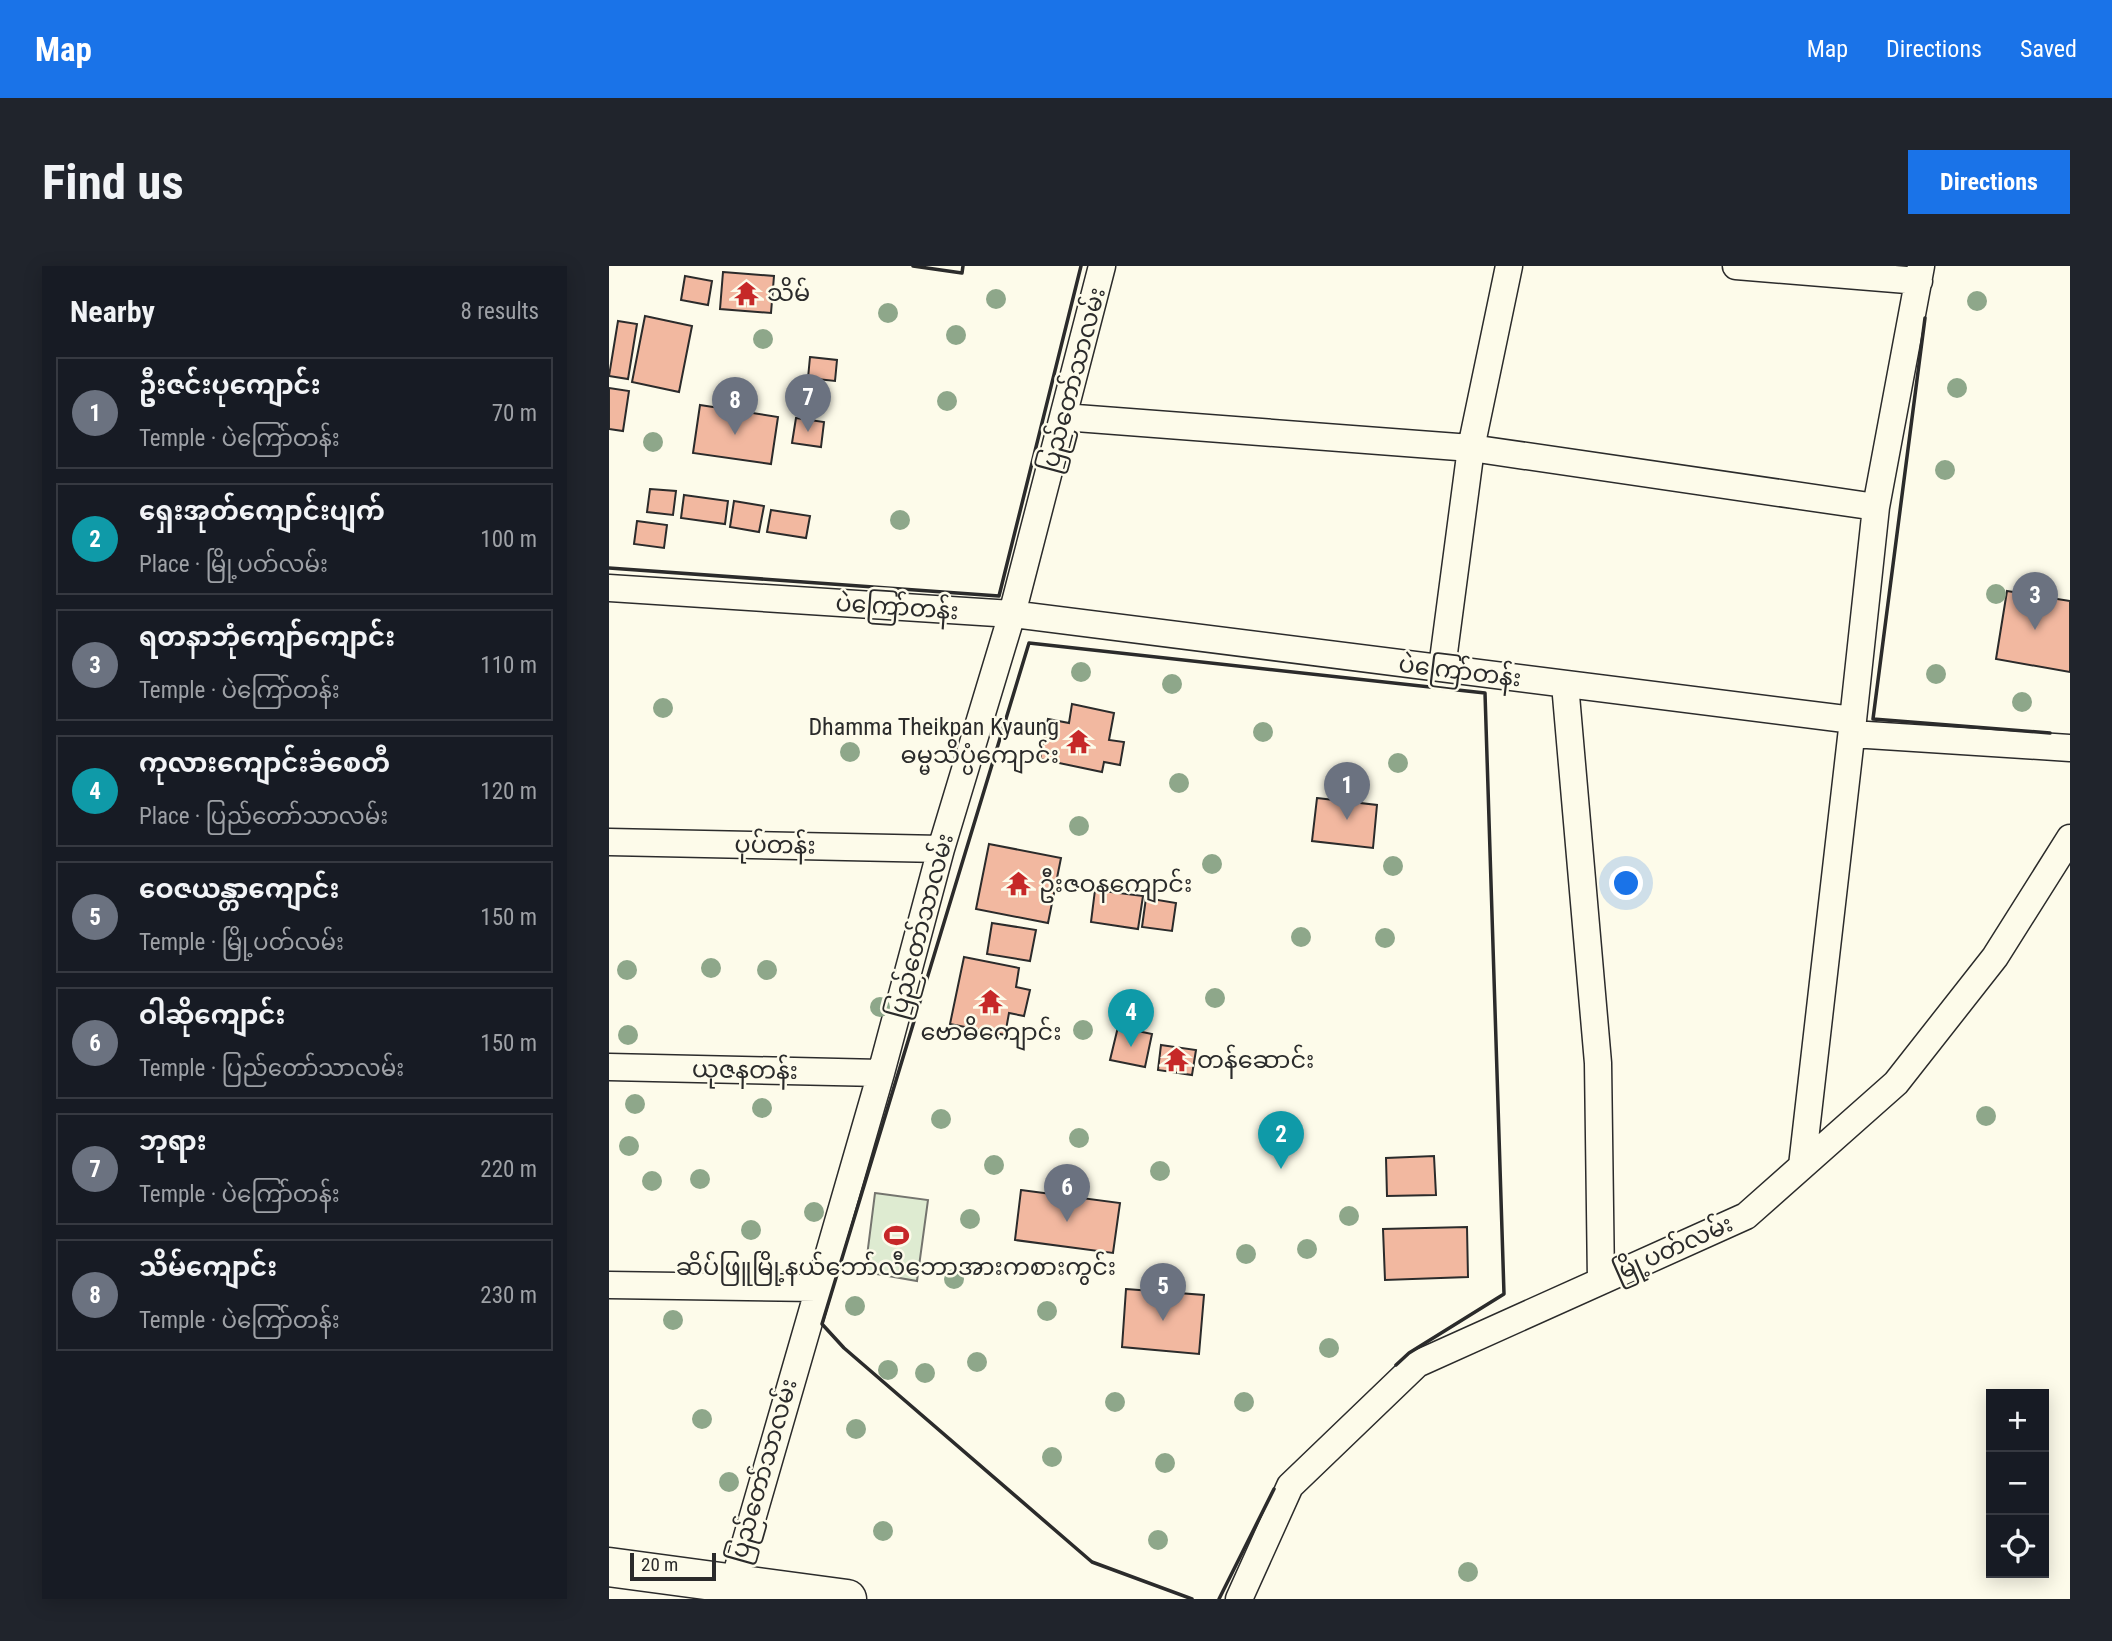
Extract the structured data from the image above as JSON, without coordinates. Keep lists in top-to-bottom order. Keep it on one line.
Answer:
{"streets":{"street":["ပြည်တော်သာလမ်း","ပဲကြော်တန်း","ပုပ်တန်း","ယုဇနတန်း","မြို့ပတ်လမ်း"]},"crossings":[["ပြည်တော်သာလမ်း","ပဲကြော်တန်း"],["ပြည်တော်သာလမ်း","ပုပ်တန်း"],["ပြည်တော်သာလမ်း","ယုဇနတန်း"]],"places":{"temple":["သိမ်","Dhamma Theikpan Kyaung ဓမ္မသိပ္ပံကျောင်း","ဦးဇဝနကျောင်း","ဗောဓိကျောင်း","တန်ဆောင်း"],"sports":["ဆိပ်ဖြူမြို့နယ်ဘော်လီဘောအားကစားကွင်း"]},"scale_bar":"20 m","page":{"header":"Map","nav":["Map","Directions","Saved"],"buttons":"Directions","title":"Find us","heading":["Nearby","8 results"],"list":[{"mark":"1","name":"ဦးဇင်းပုကျောင်း","note":"Temple · ပဲကြော်တန်း","value":"70 m"},{"mark":"2","name":"ရှေးအုတ်ကျောင်းပျက်","note":"Place · မြို့ပတ်လမ်း","value":"100 m"},{"mark":"3","name":"ရတနာဘုံကျော်ကျောင်း","note":"Temple · ပဲကြော်တန်း","value":"110 m"},{"mark":"4","name":"ကုလားကျောင်းခံစေတီ","note":"Place · ပြည်တော်သာလမ်း","value":"120 m"},{"mark":"5","name":"ဝေဇယန္တာကျောင်း","note":"Temple · မြို့ပတ်လမ်း","value":"150 m"},{"mark":"6","name":"ဝါဆိုကျောင်း","note":"Temple · ပြည်တော်သာလမ်း","value":"150 m"},{"mark":"7","name":"ဘုရား","note":"Temple · ပဲကြော်တန်း","value":"220 m"},{"mark":"8","name":"သိမ်ကျောင်း","note":"Temple · ပဲကြော်တန်း","value":"230 m"}],"pins":["7","8","3","1","4","2","6","5"],"map_buttons":["+","−"],"scale":"20 m"}}
